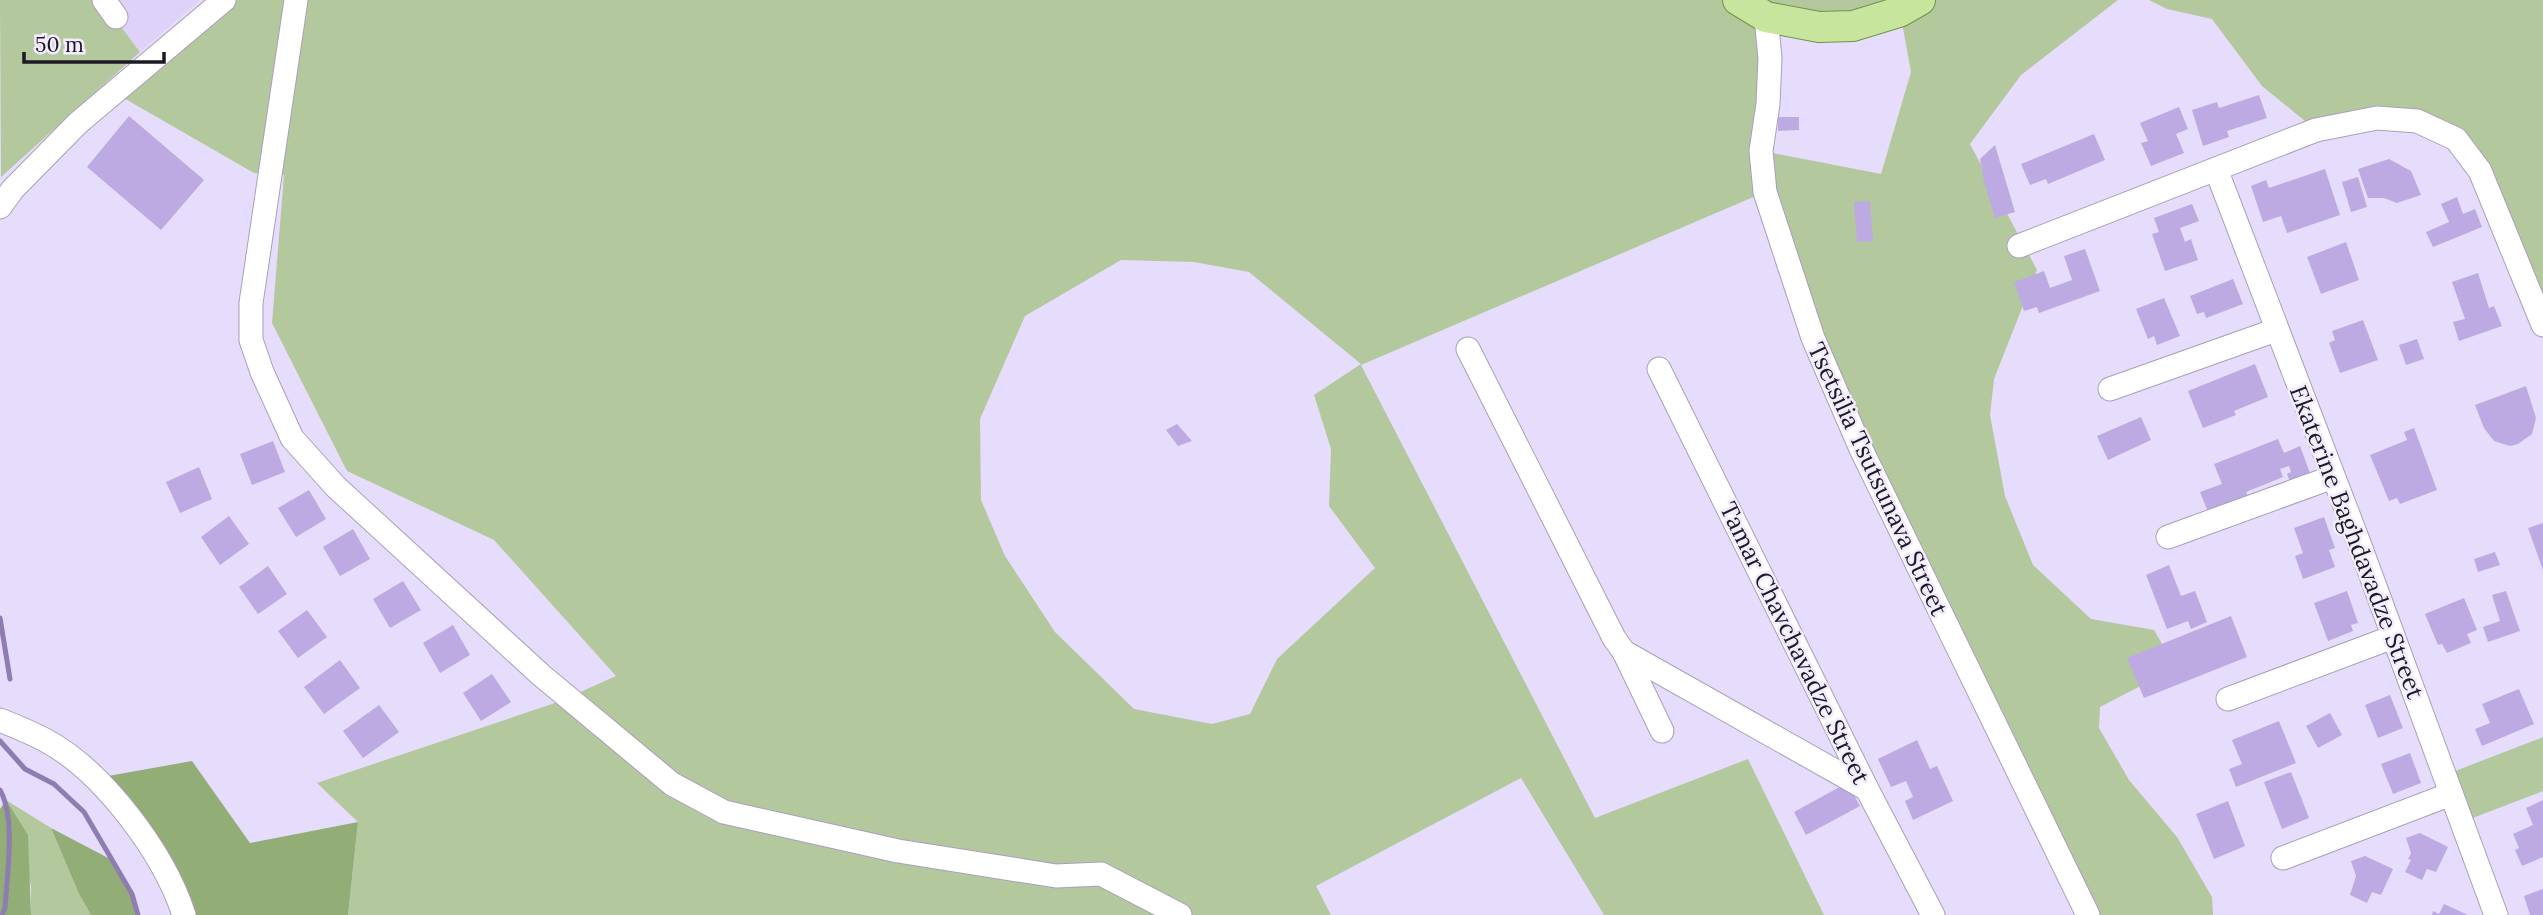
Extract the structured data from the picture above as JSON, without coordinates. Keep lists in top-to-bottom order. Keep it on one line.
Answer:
{"streets":{"street":["Tsetsilia Tsutsunava Street","Ekaterine Baghdavadze Street","Tamar Chavchavadze Street"]},"scale_bar":"50 m"}
